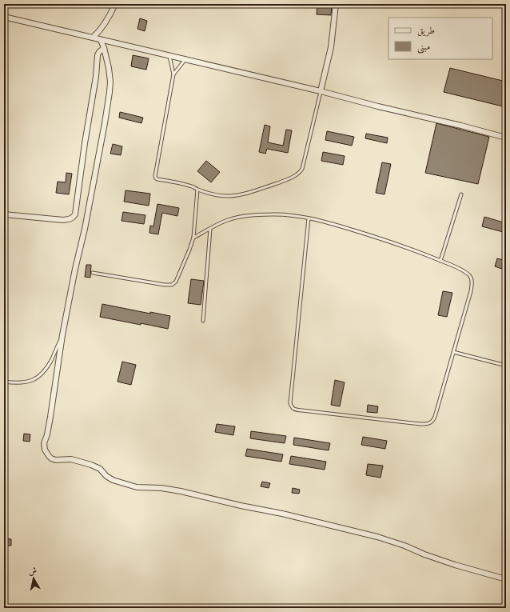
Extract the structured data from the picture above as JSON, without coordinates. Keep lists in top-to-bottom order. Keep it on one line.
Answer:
{"legend":["طريق","مبنى"],"north":"top"}
